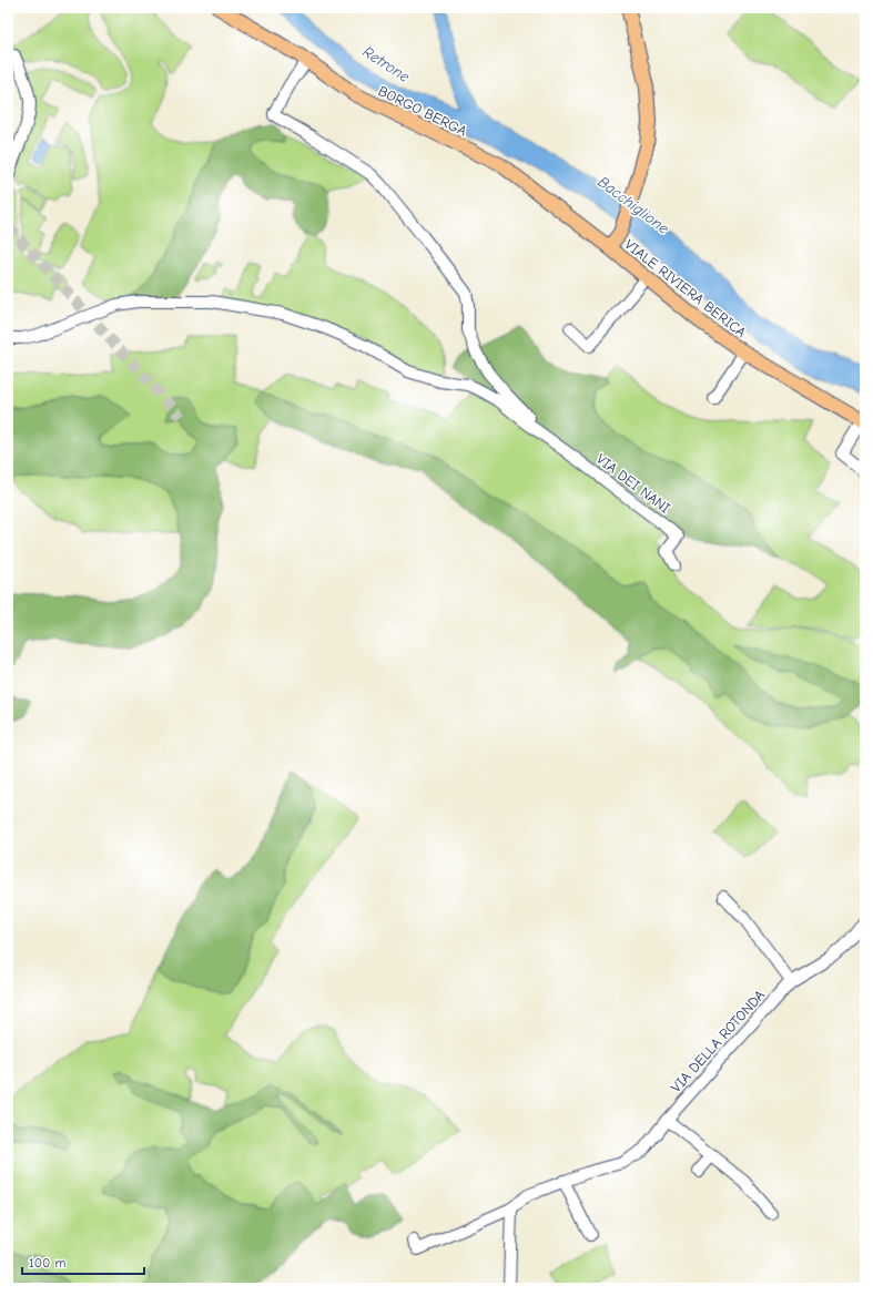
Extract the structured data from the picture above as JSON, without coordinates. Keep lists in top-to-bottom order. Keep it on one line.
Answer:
{"streets":{"main road":["BORGO BERGA","VIALE RIVIERA BERICA"],"street":["VIA DEI NANI","VIA DELLA ROTONDA"]},"crossings":[["BORGO BERGA","VIALE RIVIERA BERICA"]],"water":["Retrone","Bacchiglione"],"scale_bar":"100 m"}
